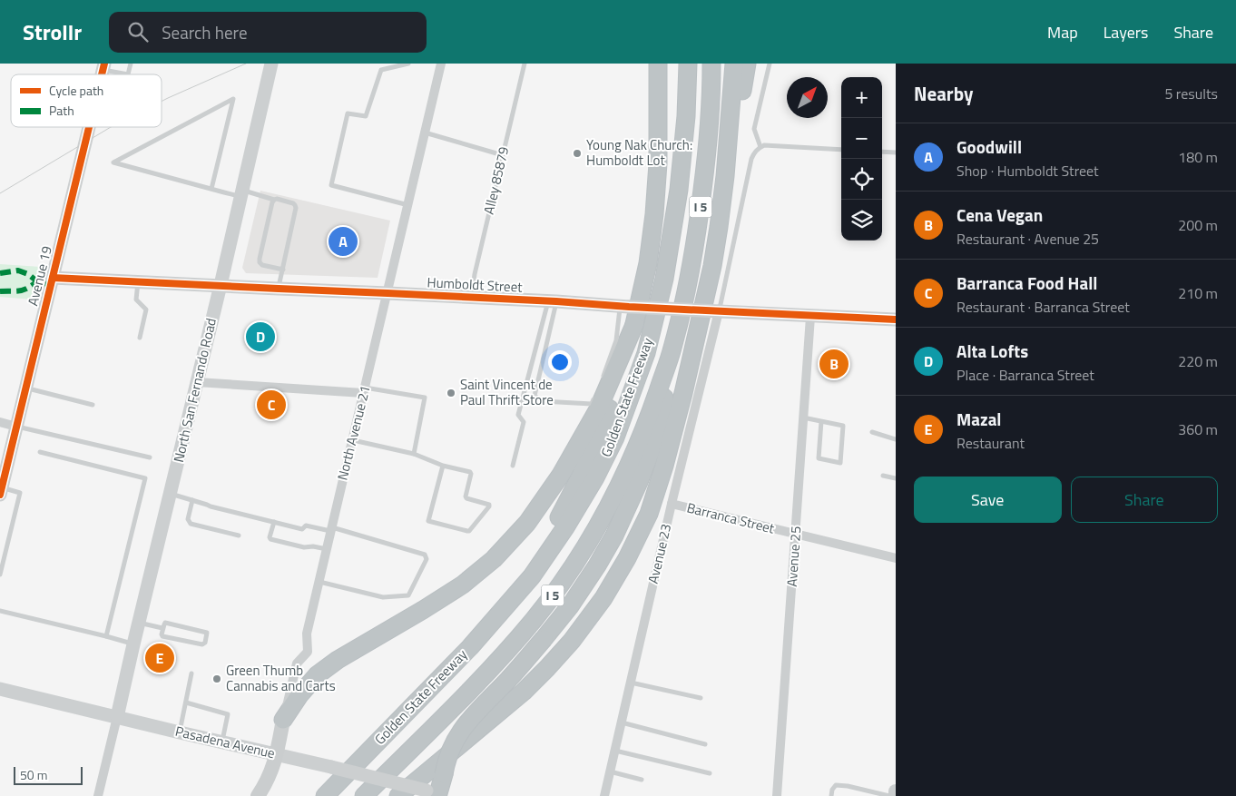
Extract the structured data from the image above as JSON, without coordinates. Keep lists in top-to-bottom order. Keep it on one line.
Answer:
{"streets":{"highway":["I 5","Golden State Freeway"],"main road":["North Avenue 21"],"street":["Avenue 19","Humboldt Street","North San Fernando Road","Barranca Street","Avenue 23","Avenue 25","Pasadena Avenue"],"lane":["Alley 85879"]},"crossings":[["Alley 85879","Humboldt Street"],["Avenue 19","Humboldt Street"],["Humboldt Street","North San Fernando Road"],["Humboldt Street","North Avenue 21"],["Humboldt Street","Avenue 23"],["Humboldt Street","Avenue 25"],["North San Fernando Road","Pasadena Avenue"],["North Avenue 21","Pasadena Avenue"],["Barranca Street","Avenue 23"],["Barranca Street","Avenue 25"]],"places":["Young Nak Church: Humboldt Lot","Saint Vincent de Paul Thrift Store","Green Thumb Cannabis and Carts"],"legend":["Cycle path","Path"],"scale_bar":"50 m","north":"top right","page":{"header":"Strollr","search":"Search here","nav":["Map","Layers","Share"],"heading":["Nearby","5 results"],"map_buttons":["+","−"],"list":[{"mark":"A","name":"Goodwill","note":"Shop · Humboldt Street","value":"180 m"},{"mark":"B","name":"Cena Vegan","note":"Restaurant · Avenue 25","value":"200 m"},{"mark":"C","name":"Barranca Food Hall","note":"Restaurant · Barranca Street","value":"210 m"},{"mark":"D","name":"Alta Lofts","note":"Place · Barranca Street","value":"220 m"},{"mark":"E","name":"Mazal","note":"Restaurant","value":"360 m"}],"pins":["A","D","B","C","E"],"buttons":["Save","Share"],"scale":"50 m"}}
